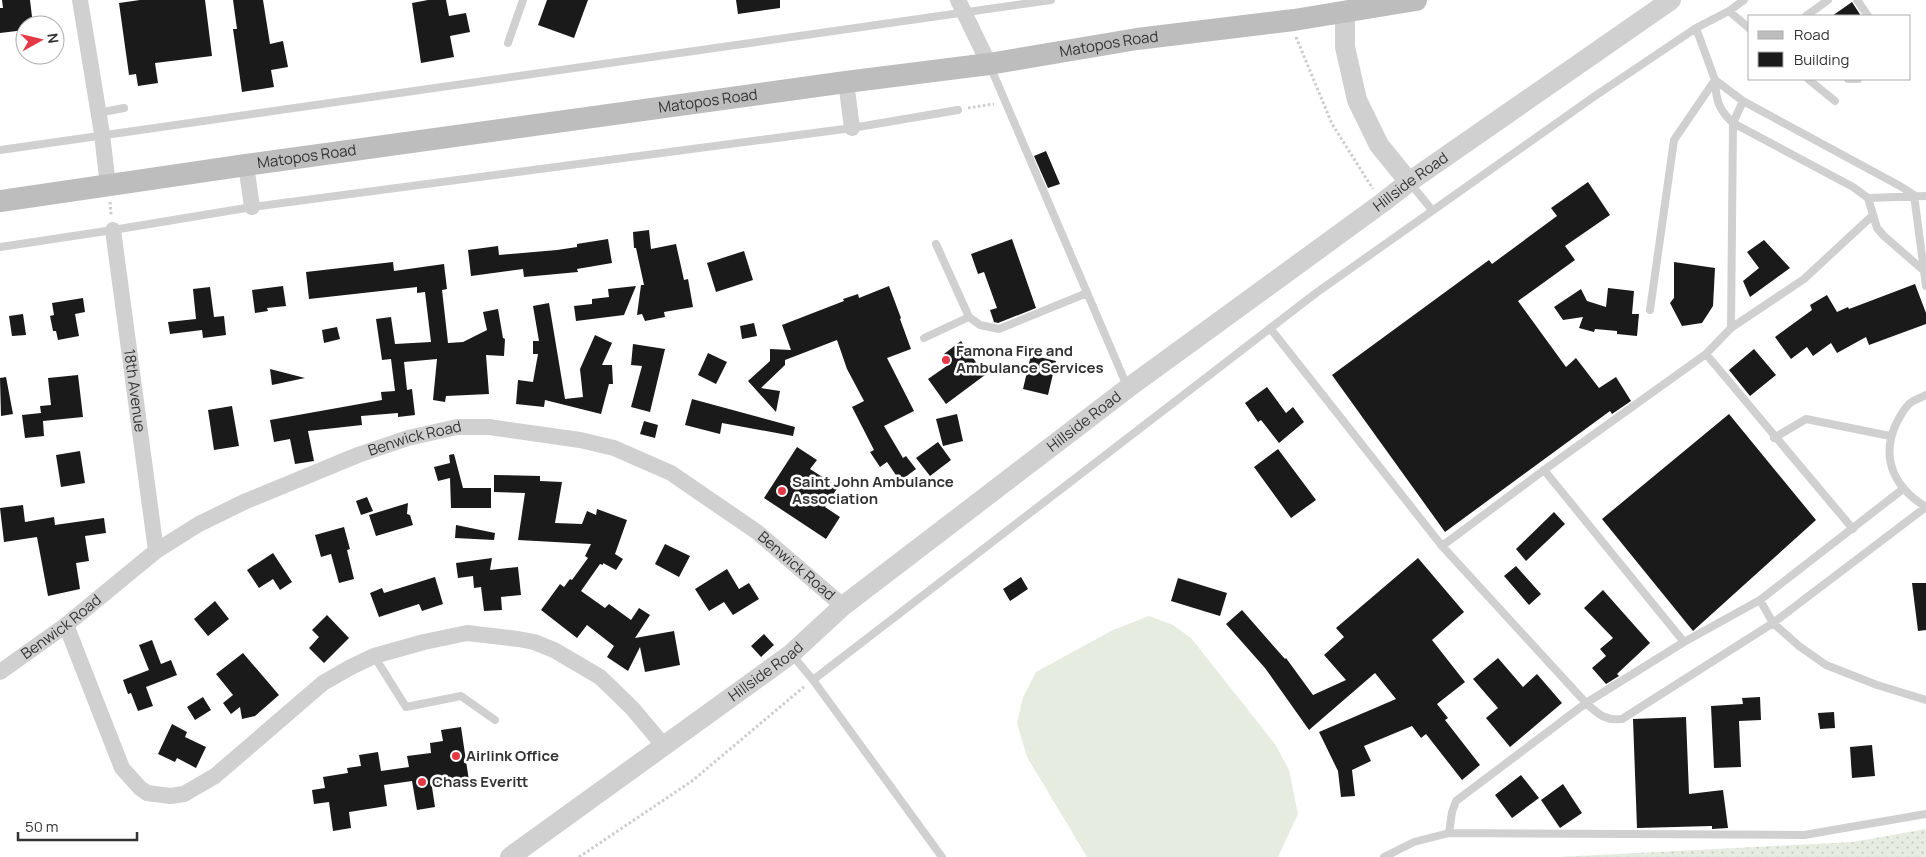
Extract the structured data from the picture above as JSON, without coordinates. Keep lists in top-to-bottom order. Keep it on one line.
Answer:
{"streets":{"main road":["Matopos Road"],"street":["Hillside Road","18th Avenue","Benwick Road"]},"crossings":[["Hillside Road","Benwick Road"],["18th Avenue","Benwick Road"]],"places":["Famona Fire and Ambulance Services","Saint John Ambulance Association","Airlink Office","Chass Everitt"],"legend":["Road","Building"],"scale_bar":"50 m","north":"right"}
